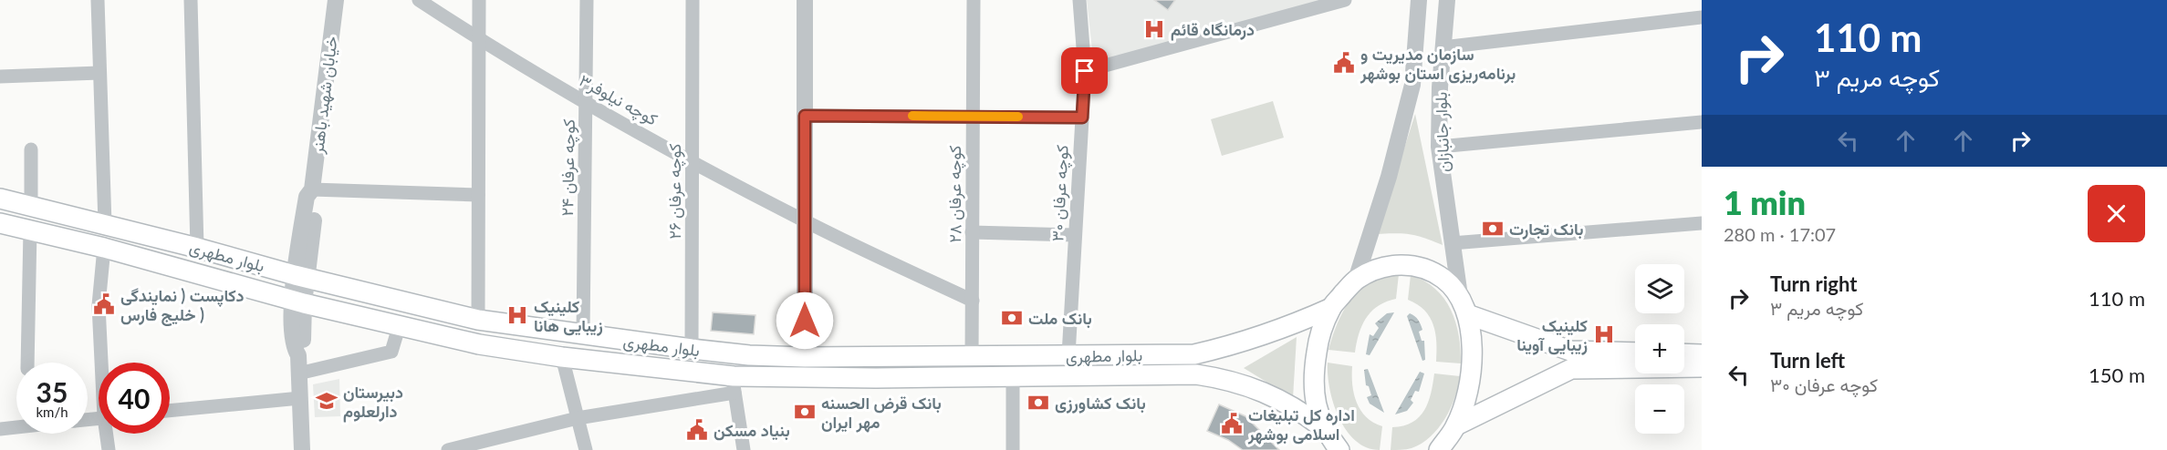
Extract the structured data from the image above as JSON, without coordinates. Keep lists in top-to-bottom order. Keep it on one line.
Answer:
{"streets":{"main road":["بلوار مطهری"],"street":["خیابان شهید باهنر","کوچه نیلوفر۳","بلوار جانبازان","کوچه عرفان ۲۴","کوچه عرفان ۲۶","کوچه عرفان ۳۰","کوچه عرفان ۲۸"]},"crossings":[["خیابان شهید باهنر","بلوار مطهری"],["کوچه نیلوفر۳","کوچه عرفان ۲۴"],["کوچه نیلوفر۳","کوچه عرفان ۲۶"],["کوچه نیلوفر۳","کوچه عرفان ۲۸"],["کوچه عرفان ۲۴","بلوار مطهری"],["کوچه عرفان ۲۶","بلوار مطهری"],["کوچه عرفان ۳۰","بلوار مطهری"],["کوچه عرفان ۲۸","بلوار مطهری"]],"places":{"hospital":["درمانگاه قائم","کلینیک زیبایی هانا","کلینیک زیبایی آوینا"],"public building":["سازمان مدیریت و برنامه‌ریزی استان بوشهر","دکاپست ( نمایندگی خلیج فارس )","اداره کل تبلیغات اسلامی بوشهر","بنیاد مسکن"],"bank":["بانک تجارت","بانک ملت","بانک کشاورزی","بانک قرض الحسنه مهر ایران"],"school or university":["دبیرستان دارلعلوم"]},"page":{"turn":["110 m","کوچه مریم ۳"],"heading":["1 min","280 m · 17:07"],"list":[{"name":"Turn right","note":"کوچه مریم ۳","value":"110 m"},{"name":"Turn left","note":"کوچه عرفان ۳۰","value":"150 m"}],"map_buttons":["+","−"],"speed":"35 km/h","limit":"40"}}
